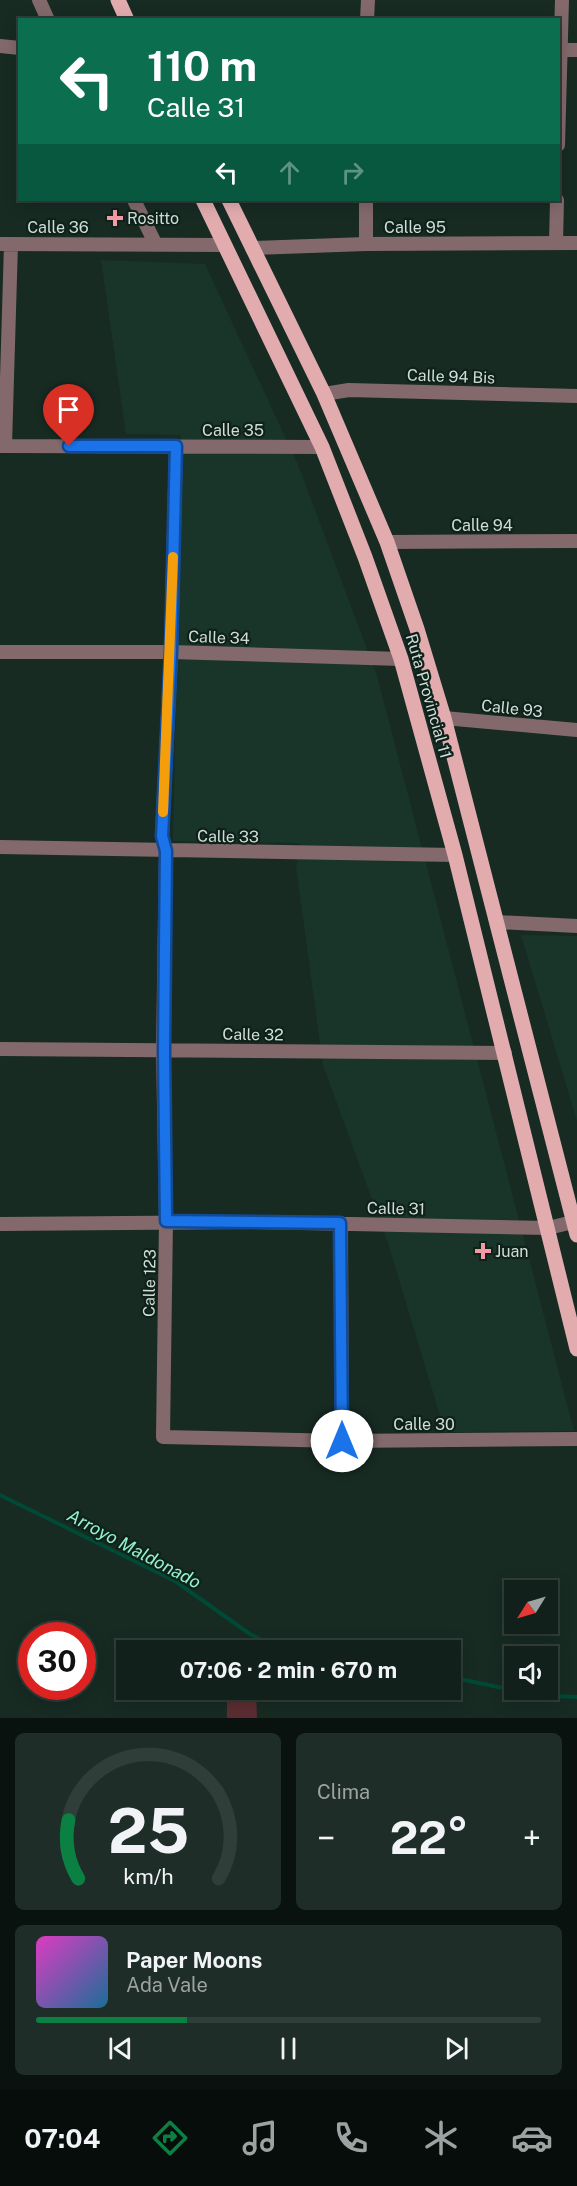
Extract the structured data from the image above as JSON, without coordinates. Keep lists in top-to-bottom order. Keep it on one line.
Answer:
{"streets":{"main road":["Ruta Provincial 11"],"street":["Calle 36","Calle 95","Calle 94 Bis","Calle 35","Calle 94","Calle 34","Calle 93","Calle 33","Calle 32","Calle 31","Calle 123","Calle 30"]},"crossings":[["Calle 36","Ruta Provincial 11"],["Calle 95","Ruta Provincial 11"],["Calle 94 Bis","Ruta Provincial 11"],["Calle 35","Ruta Provincial 11"],["Calle 35","Calle 123"],["Calle 94","Ruta Provincial 11"],["Calle 34","Ruta Provincial 11"],["Calle 34","Calle 123"],["Ruta Provincial 11","Calle 93"],["Ruta Provincial 11","Calle 33"],["Ruta Provincial 11","Calle 32"],["Ruta Provincial 11","Calle 31"],["Calle 33","Calle 123"],["Calle 32","Calle 123"],["Calle 31","Calle 123"],["Calle 123","Calle 30"]],"water":["Arroyo Maldonado"],"places":{"health":["Rositto","Juan"]},"north":"bottom left","page":{"turn":["110 m","Calle 31"],"limit":"30","trip":"07:06 · 2 min · 670 m","tile":"Clima","heat":["−","22°","+"],"song":["Paper Moons","Ada Vale"],"tabs":"07:04","gauge":["25","km/h"]}}
